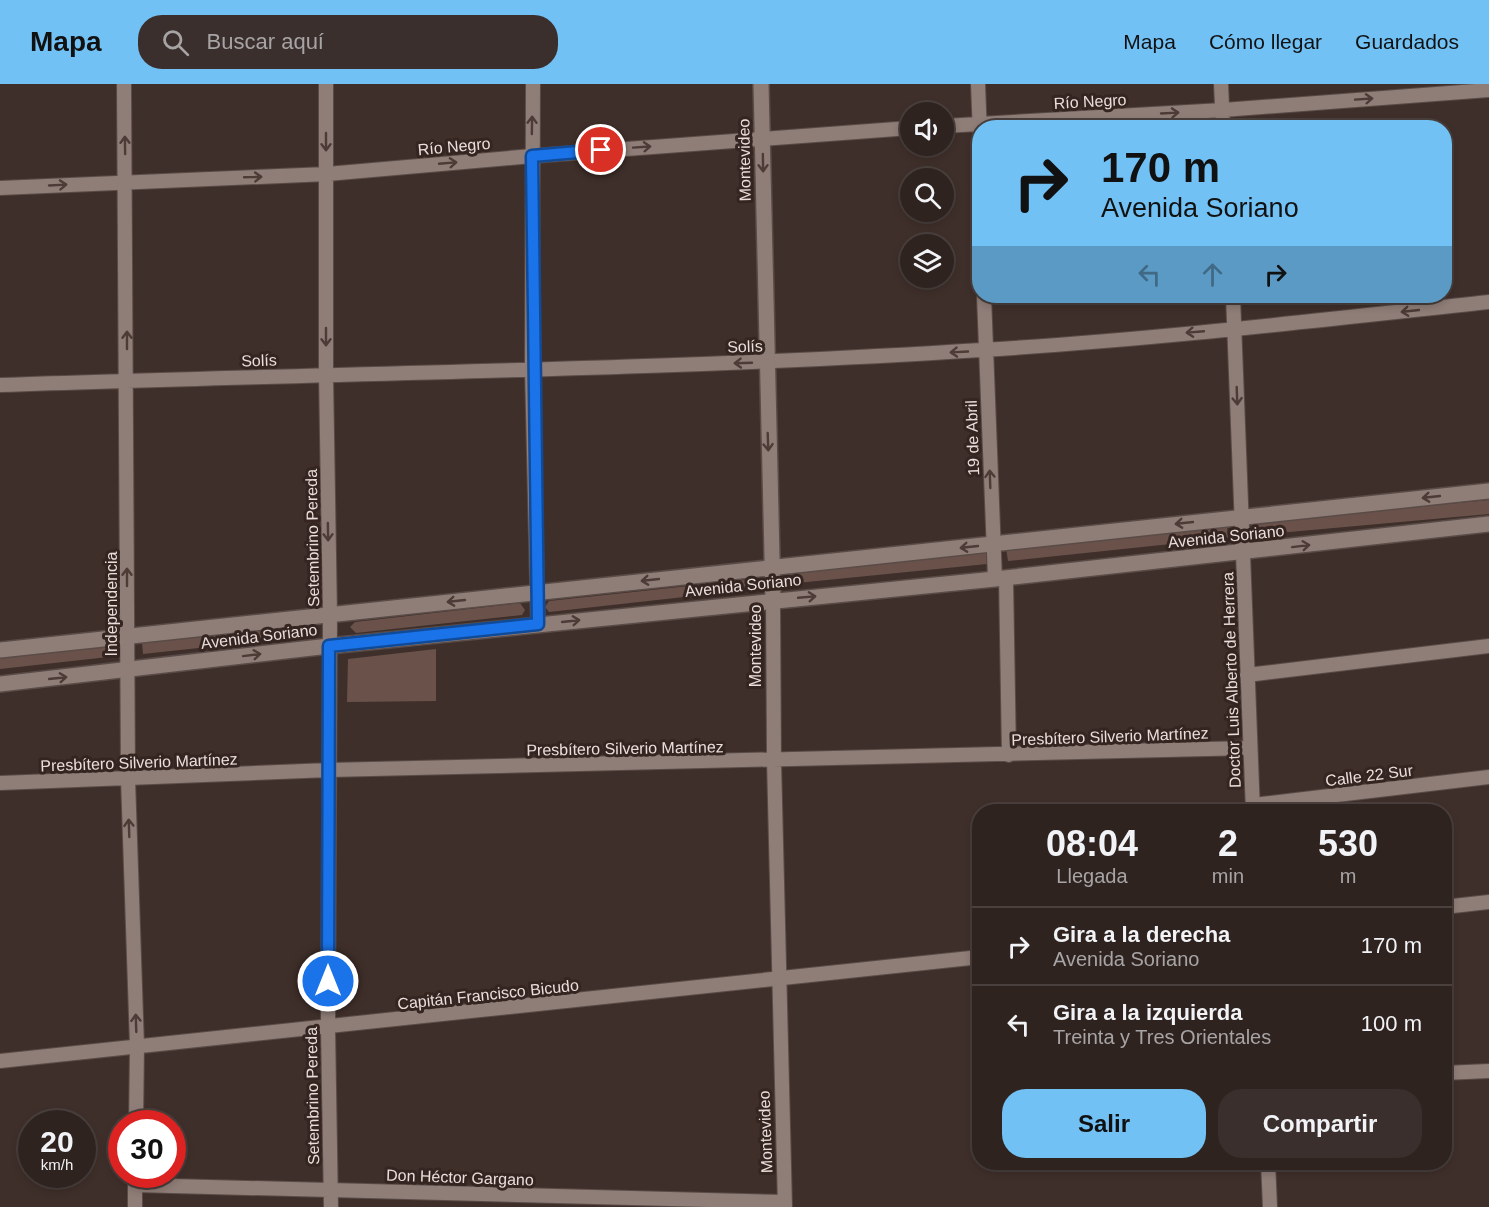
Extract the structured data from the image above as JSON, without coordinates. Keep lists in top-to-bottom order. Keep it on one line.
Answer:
{"streets":{"street":["Río Negro","Montevideo","Solís","19 de Abril","Avenida Soriano","Setembrino Pereda","Independencia","Doctor Luis Alberto de Herrera","Presbítero Silverio Martínez","Calle 22 Sur","Capitán Francisco Bicudo","Don Héctor Gargano"]},"crossings":[["Río Negro","Montevideo"],["Río Negro","Setembrino Pereda"],["Río Negro","Independencia"],["Montevideo","Solís"],["Montevideo","Avenida Soriano"],["Montevideo","Presbítero Silverio Martínez"],["Montevideo","Capitán Francisco Bicudo"],["Montevideo","Don Héctor Gargano"],["Solís","19 de Abril"],["Solís","Setembrino Pereda"],["Solís","Independencia"],["Solís","Doctor Luis Alberto de Herrera"],["19 de Abril","Avenida Soriano"],["19 de Abril","Presbítero Silverio Martínez"],["Avenida Soriano","Setembrino Pereda"],["Avenida Soriano","Independencia"],["Avenida Soriano","Doctor Luis Alberto de Herrera"],["Setembrino Pereda","Presbítero Silverio Martínez"],["Setembrino Pereda","Capitán Francisco Bicudo"],["Setembrino Pereda","Don Héctor Gargano"],["Independencia","Presbítero Silverio Martínez"],["Independencia","Capitán Francisco Bicudo"],["Doctor Luis Alberto de Herrera","Presbítero Silverio Martínez"]],"one_way":["Río Negro","Montevideo","Solís","19 de Abril","Setembrino Pereda","Independencia","Doctor Luis Alberto de Herrera"],"page":{"header":"Mapa","search":"Buscar aquí","nav":["Mapa","Cómo llegar","Guardados"],"turn":["170 m","Avenida Soriano"],"eta":["08:04","Llegada","2","min","530","m"],"list":[{"name":"Gira a la derecha","note":"Avenida Soriano","value":"170 m"},{"name":"Gira a la izquierda","note":"Treinta y Tres Orientales","value":"100 m"}],"buttons":["Salir","Compartir"],"speed":"20 km/h","limit":"30"}}
